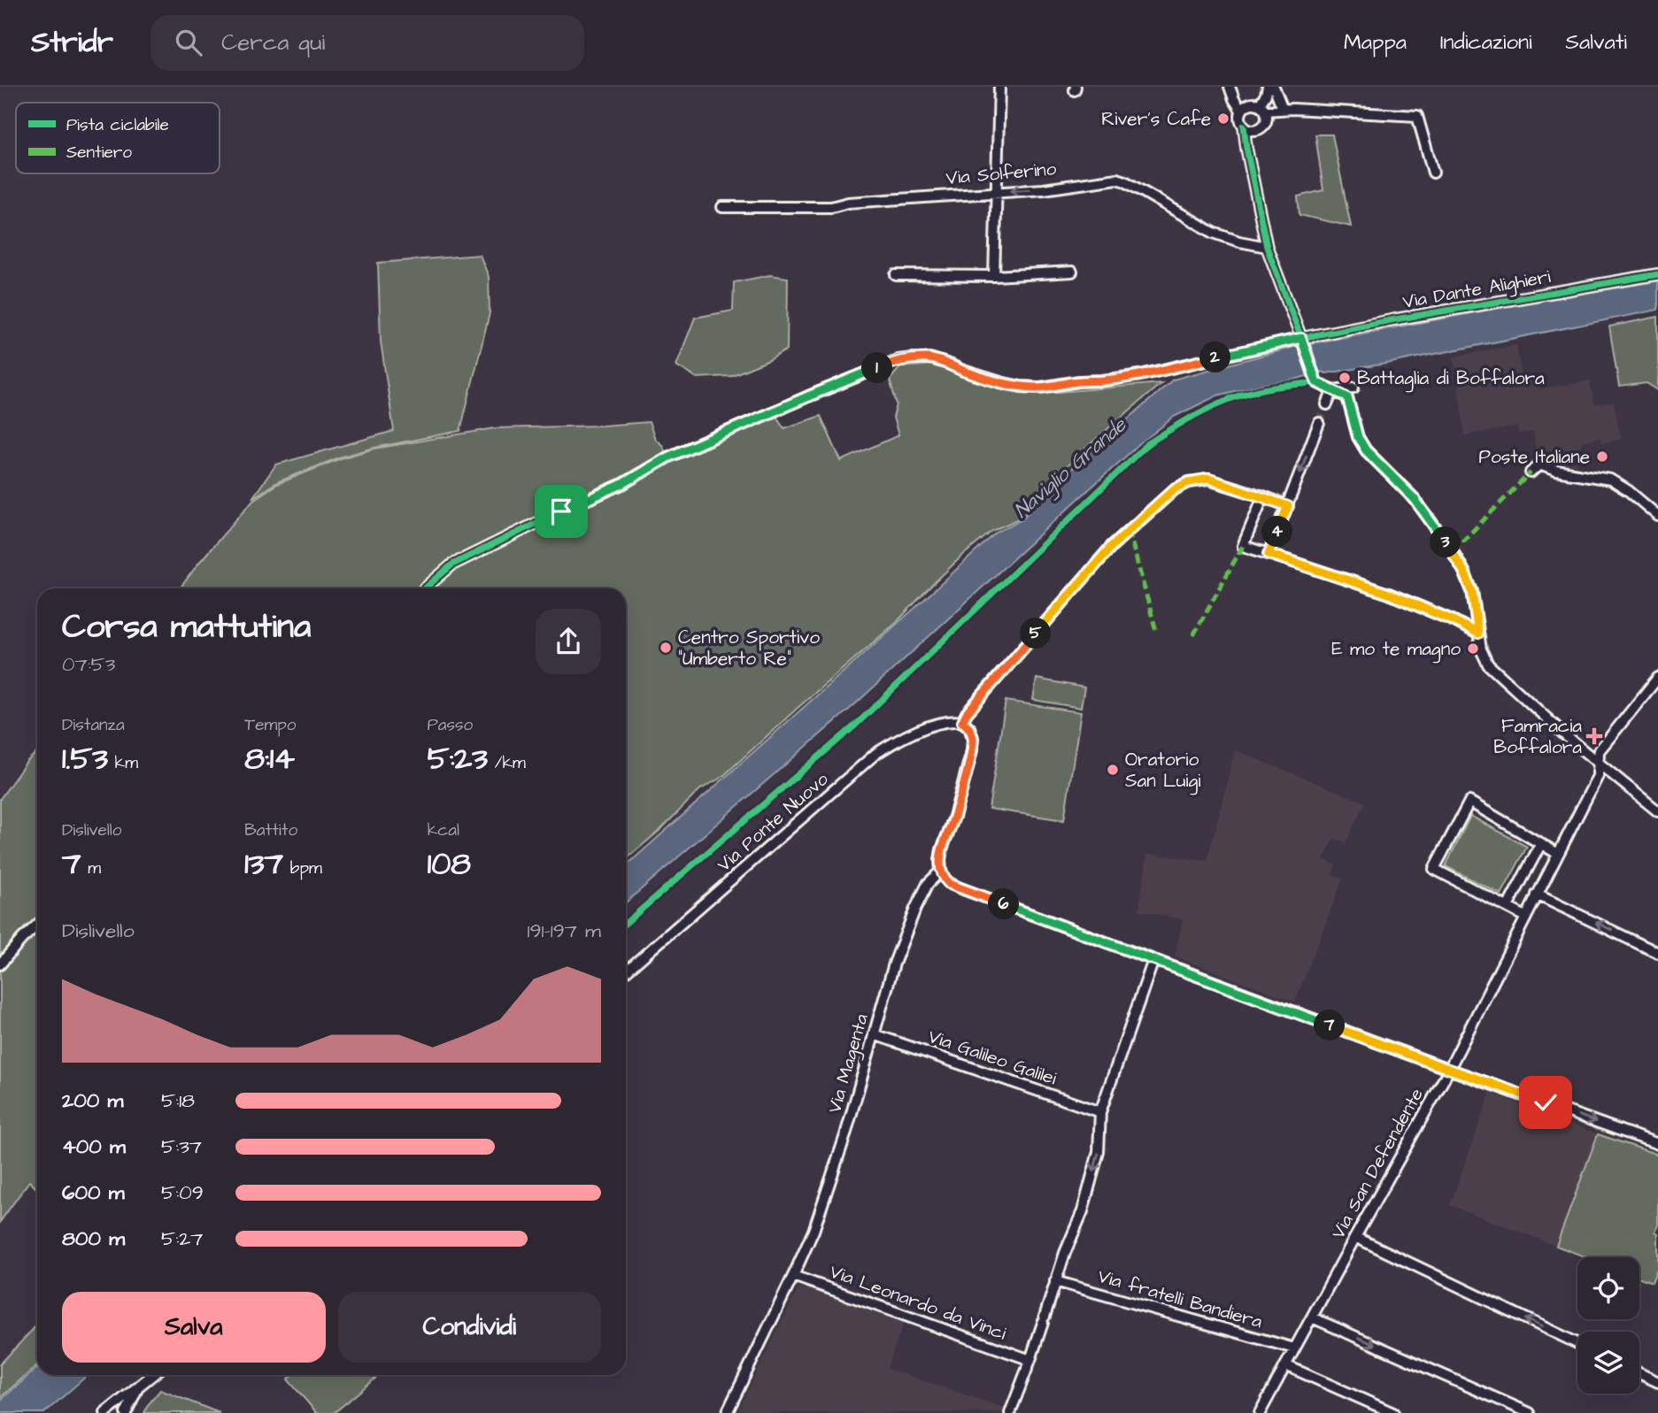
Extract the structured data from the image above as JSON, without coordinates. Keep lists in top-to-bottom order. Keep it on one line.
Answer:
{"streets":{"street":["Via Solferino","Via Dante Alighieri","Via Ponte Nuovo","Via Galileo Galilei","Via Magenta","Via San Defendente","Via fratelli Bandiera","Via Leonardo da Vinci"]},"crossings":[["Via Ponte Nuovo","Via Magenta"],["Via Galileo Galilei","Via Magenta"],["Via Magenta","Via Leonardo da Vinci"],["Via San Defendente","Via fratelli Bandiera"]],"one_way":["Via Solferino"],"water":["Naviglio Grande"],"places":{"other":["River's Cafe","Battaglia di Boffalora","Poste Italiane","Centro Sportivo \"Umberto Re\"","E mo te magno","Oratorio San Luigi"],"health":["Famracia Boffalora"]},"legend":["Pista ciclabile","Sentiero"],"page":{"header":"Stridr","search":"Cerca qui","nav":["Mappa","Indicazioni","Salvati"],"pins":["2","1","4","3","5","6","7"],"heading":["Corsa mattutina","07:53"],"stats":[["Distanza","1.53 km"],["Tempo","8:14"],["Passo","5:23 /km"],["Dislivello","7 m"],["Battito","137 bpm"],["kcal","108"]],"chart":["Dislivello","191–197 m"],"list":[{"name":"200 m","note":"5:18"},{"name":"400 m","note":"5:37"},{"name":"600 m","note":"5:09"},{"name":"800 m","note":"5:27"}],"buttons":["Salva","Condividi"]}}
